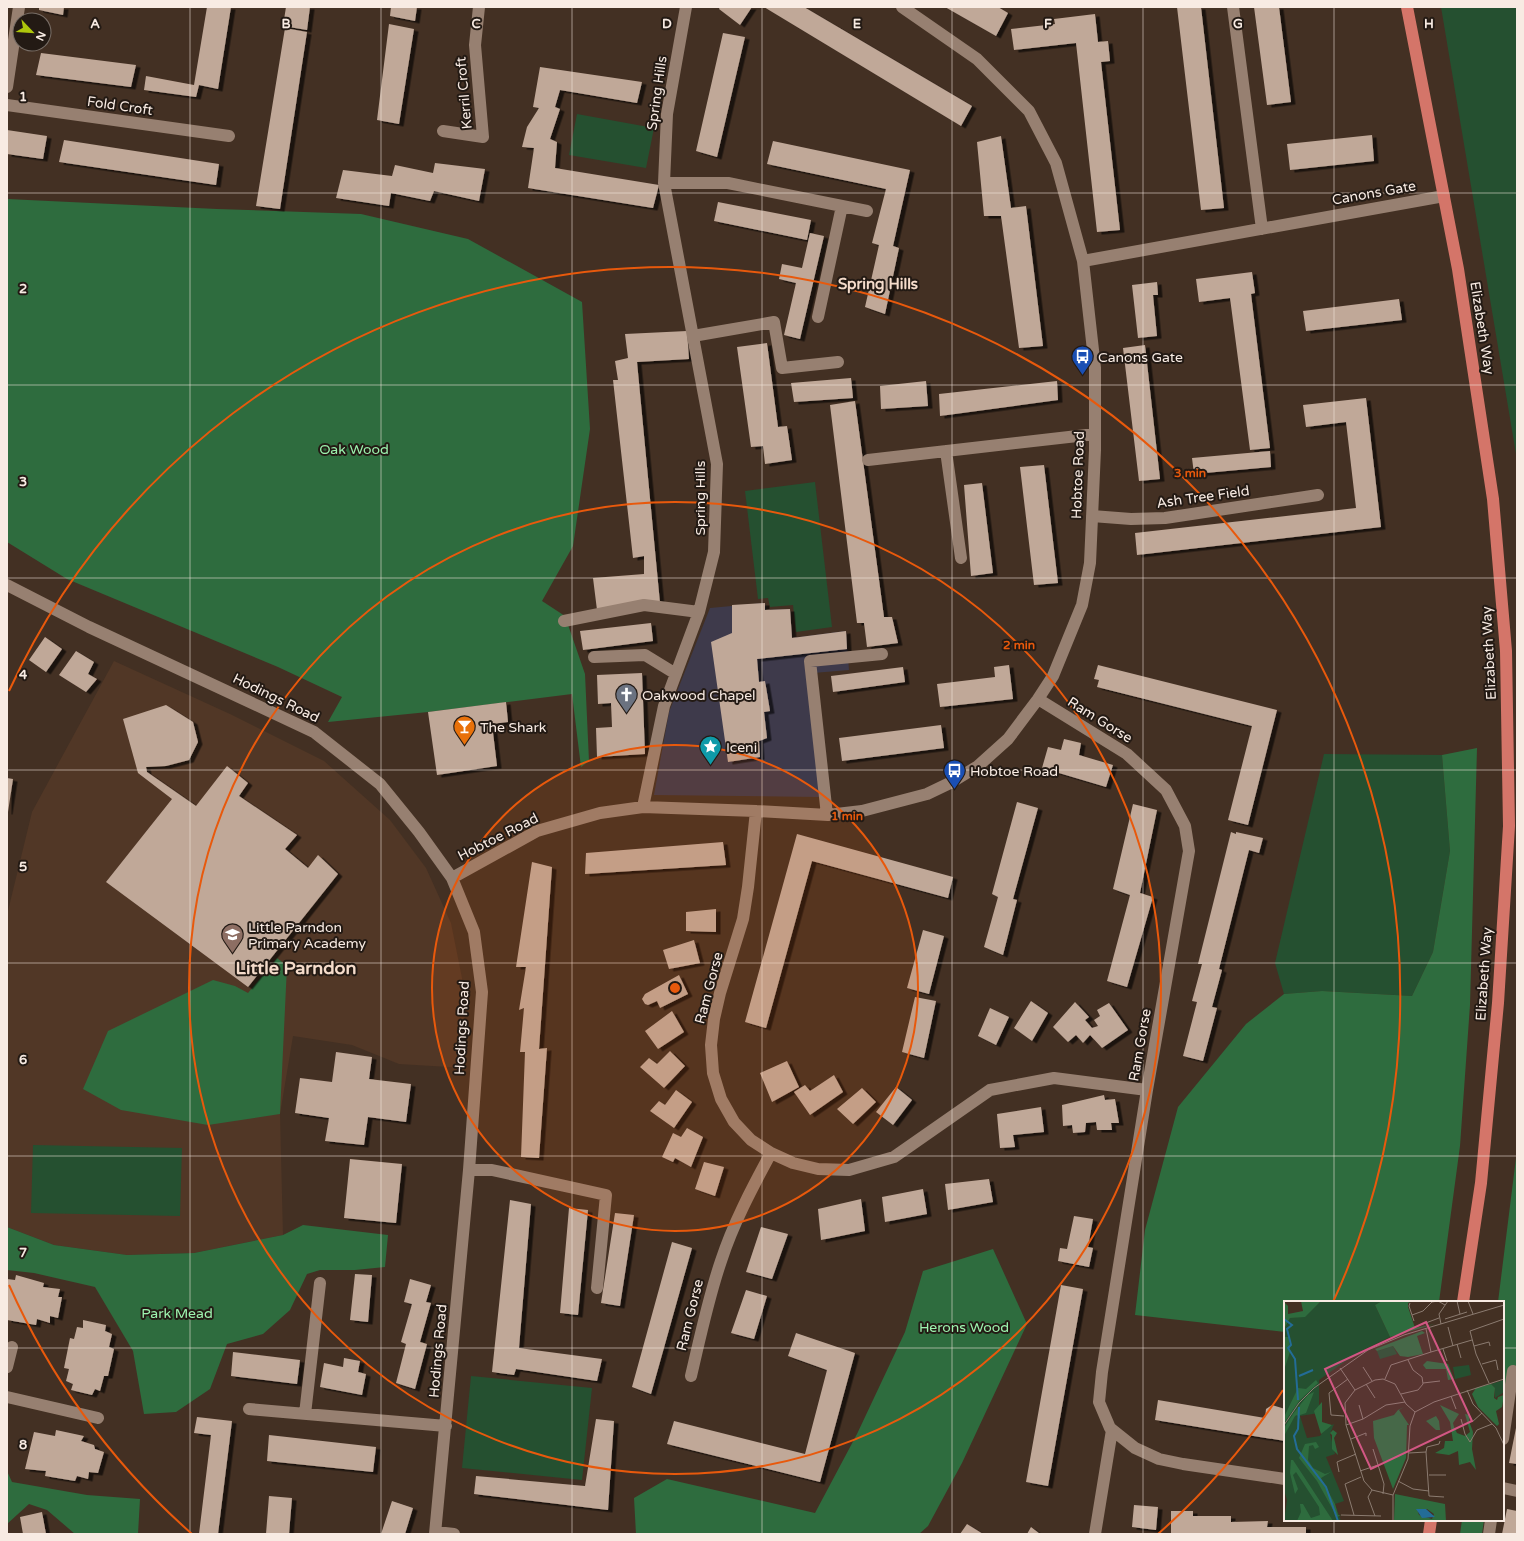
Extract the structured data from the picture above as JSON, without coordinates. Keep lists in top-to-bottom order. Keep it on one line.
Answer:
{"streets":{"main road":["Elizabeth Way"],"street":["Kerril Croft","Spring Hills","Fold Croft","Canons Gate","Hobtoe Road","Ash Tree Field","Hodings Road","Ram Gorse"]},"crossings":[["Spring Hills","Hobtoe Road"],["Canons Gate","Elizabeth Way"],["Canons Gate","Hobtoe Road"],["Hobtoe Road","Ash Tree Field"],["Hobtoe Road","Hodings Road"],["Hobtoe Road","Ram Gorse"]],"districts":["Spring Hills","Little Parndon"],"parks":["Oak Wood","Park Mead","Herons Wood"],"places":{"bus stop":["Canons Gate","Hobtoe Road"],"church":["Oakwood Chapel"],"bar":["The Shark"],"place":["Iceni"],"school or university":["Little Parndon Primary Academy"]},"north":"bottom right","grid":{"columns":["A","B","C","D","E","F","G","H"],"rows":["1","2","3","4","5","6","7","8"]},"rings":["3 min","2 min","1 min"]}
